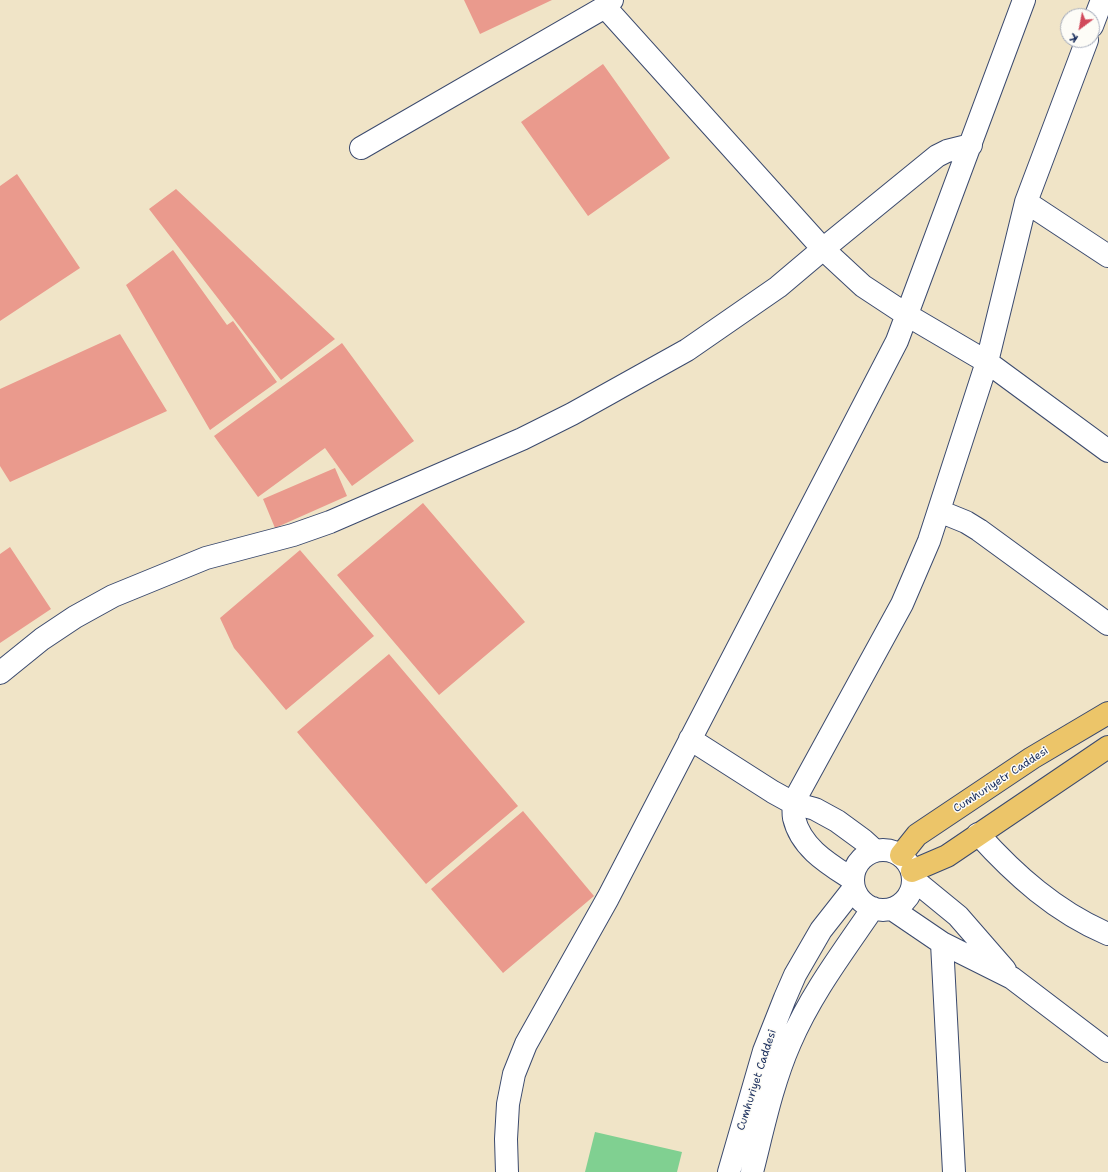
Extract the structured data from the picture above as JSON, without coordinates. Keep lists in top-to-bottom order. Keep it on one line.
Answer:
{"streets":{"main road":["Cumhuriyetr Caddesi"],"street":["Cumhuriyet Caddesi"]},"crossings":[["Cumhuriyetr Caddesi","Cumhuriyet Caddesi"]],"north":"bottom left"}
